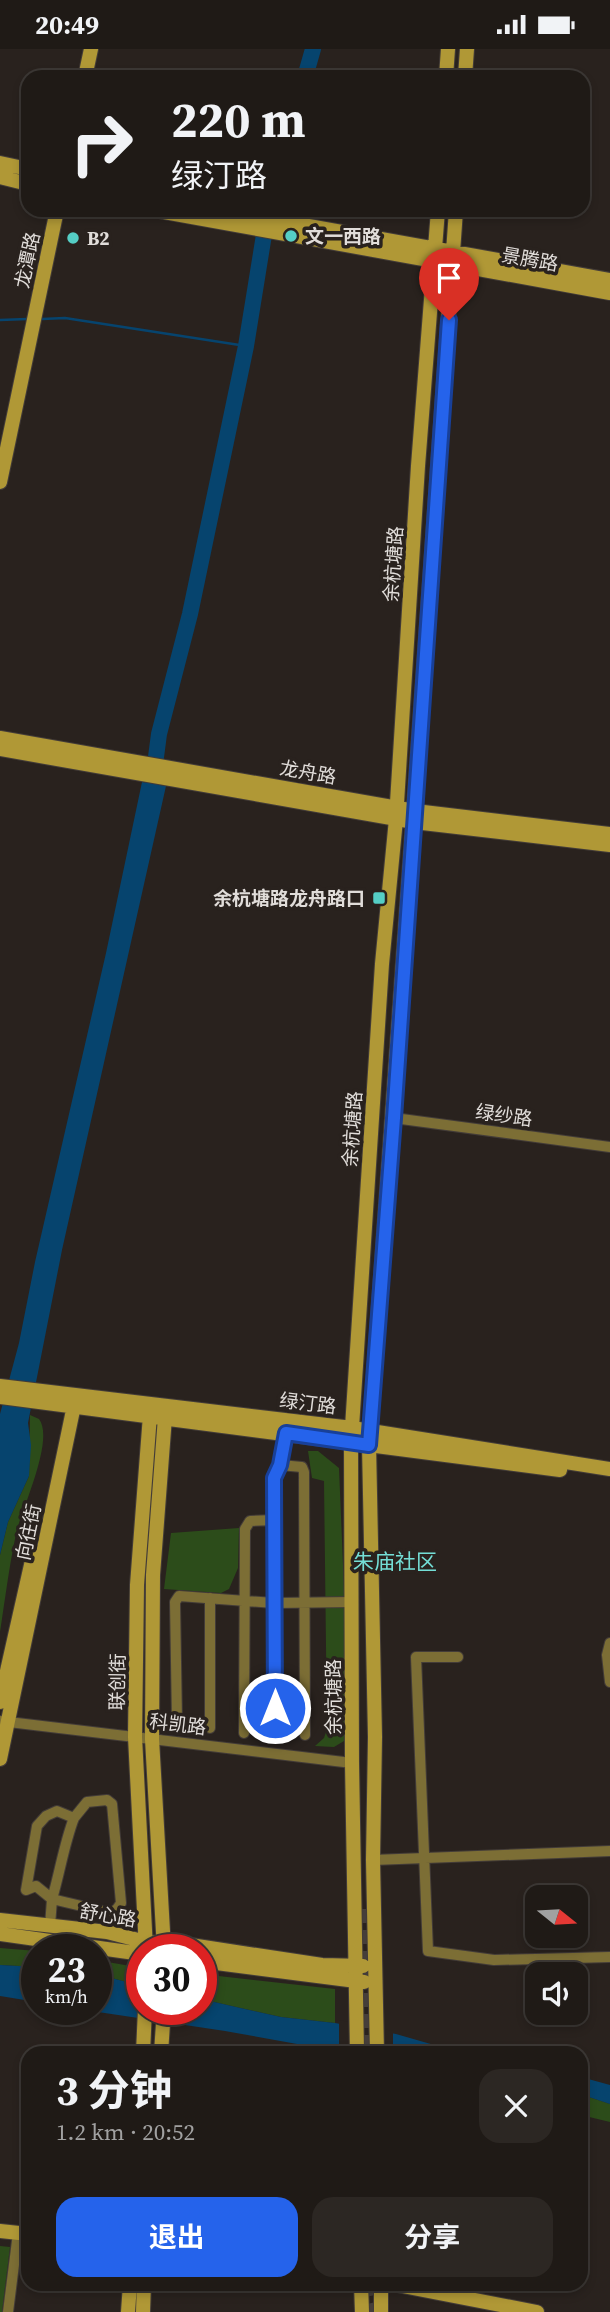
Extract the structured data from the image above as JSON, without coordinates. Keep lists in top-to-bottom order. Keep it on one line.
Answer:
{"streets":{"street":["景腾路","龙潭路","余杭塘路","龙舟路","绿纱路","绿汀路","向往街","联创街","科凯路","舒心路"]},"crossings":[["景腾路","余杭塘路"],["余杭塘路","龙舟路"],["余杭塘路","绿纱路"],["余杭塘路","绿汀路"],["余杭塘路","科凯路"],["余杭塘路","舒心路"],["绿汀路","向往街"],["绿汀路","联创街"],["向往街","科凯路"],["联创街","科凯路"]],"districts":["朱庙社区"],"places":{"other":["文一西路","B2"],"transit":["余杭塘路龙舟路口"]},"north":"right","page":{"status":"20:49","turn":["220 m","绿汀路"],"speed":"23 km/h","limit":"30","heading":["3 分钟","1.2 km · 20:52"],"buttons":["退出","分享"]}}
